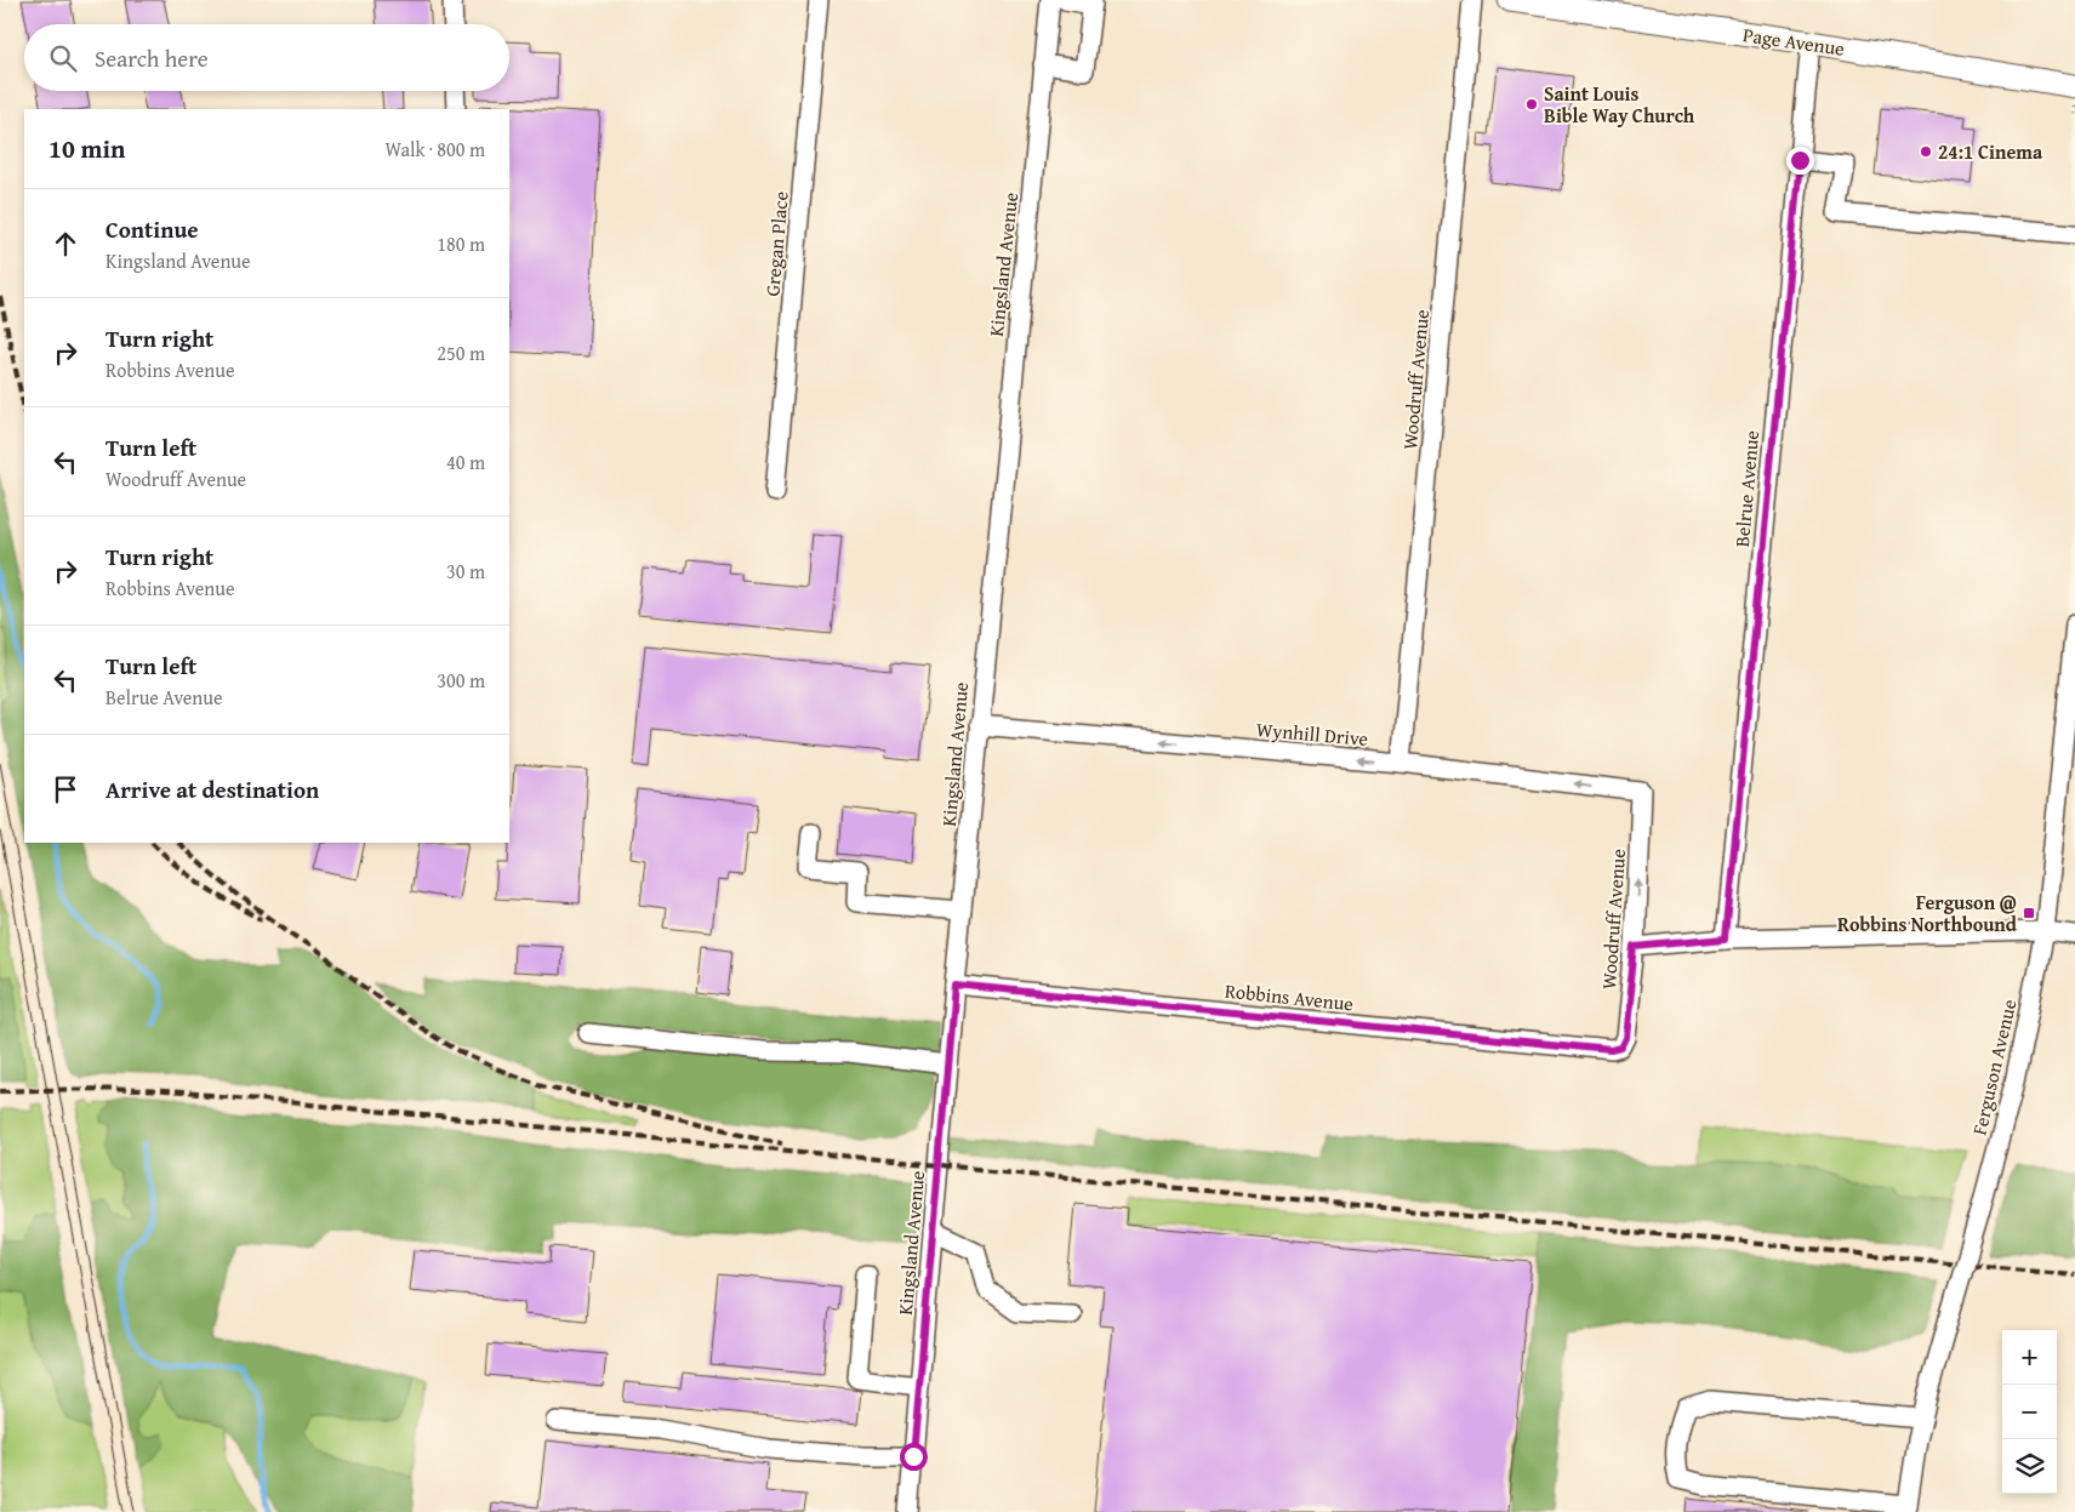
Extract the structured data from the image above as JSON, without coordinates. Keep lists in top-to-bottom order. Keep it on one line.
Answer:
{"streets":{"main road":["Page Avenue"],"street":["Gregan Place","Kingsland Avenue","Woodruff Avenue","Belrue Avenue","Wynhill Drive","Robbins Avenue","Ferguson Avenue"]},"crossings":[["Page Avenue","Belrue Avenue"],["Kingsland Avenue","Wynhill Drive"],["Kingsland Avenue","Robbins Avenue"],["Woodruff Avenue","Wynhill Drive"],["Woodruff Avenue","Robbins Avenue"]],"one_way":["Wynhill Drive"],"places":{"other":["Saint Louis Bible Way Church","24:1 Cinema"],"transit":["Ferguson @ Robbins Northbound"]},"page":{"search":"Search here","heading":["10 min","Walk · 800 m"],"list":[["Continue","Kingsland Avenue","180 m"],["Turn right","Robbins Avenue","250 m"],["Turn left","Woodruff Avenue","40 m"],["Turn right","Robbins Avenue","30 m"],["Turn left","Belrue Avenue","300 m"],"Arrive at destination"],"map_buttons":["+","−"]}}
